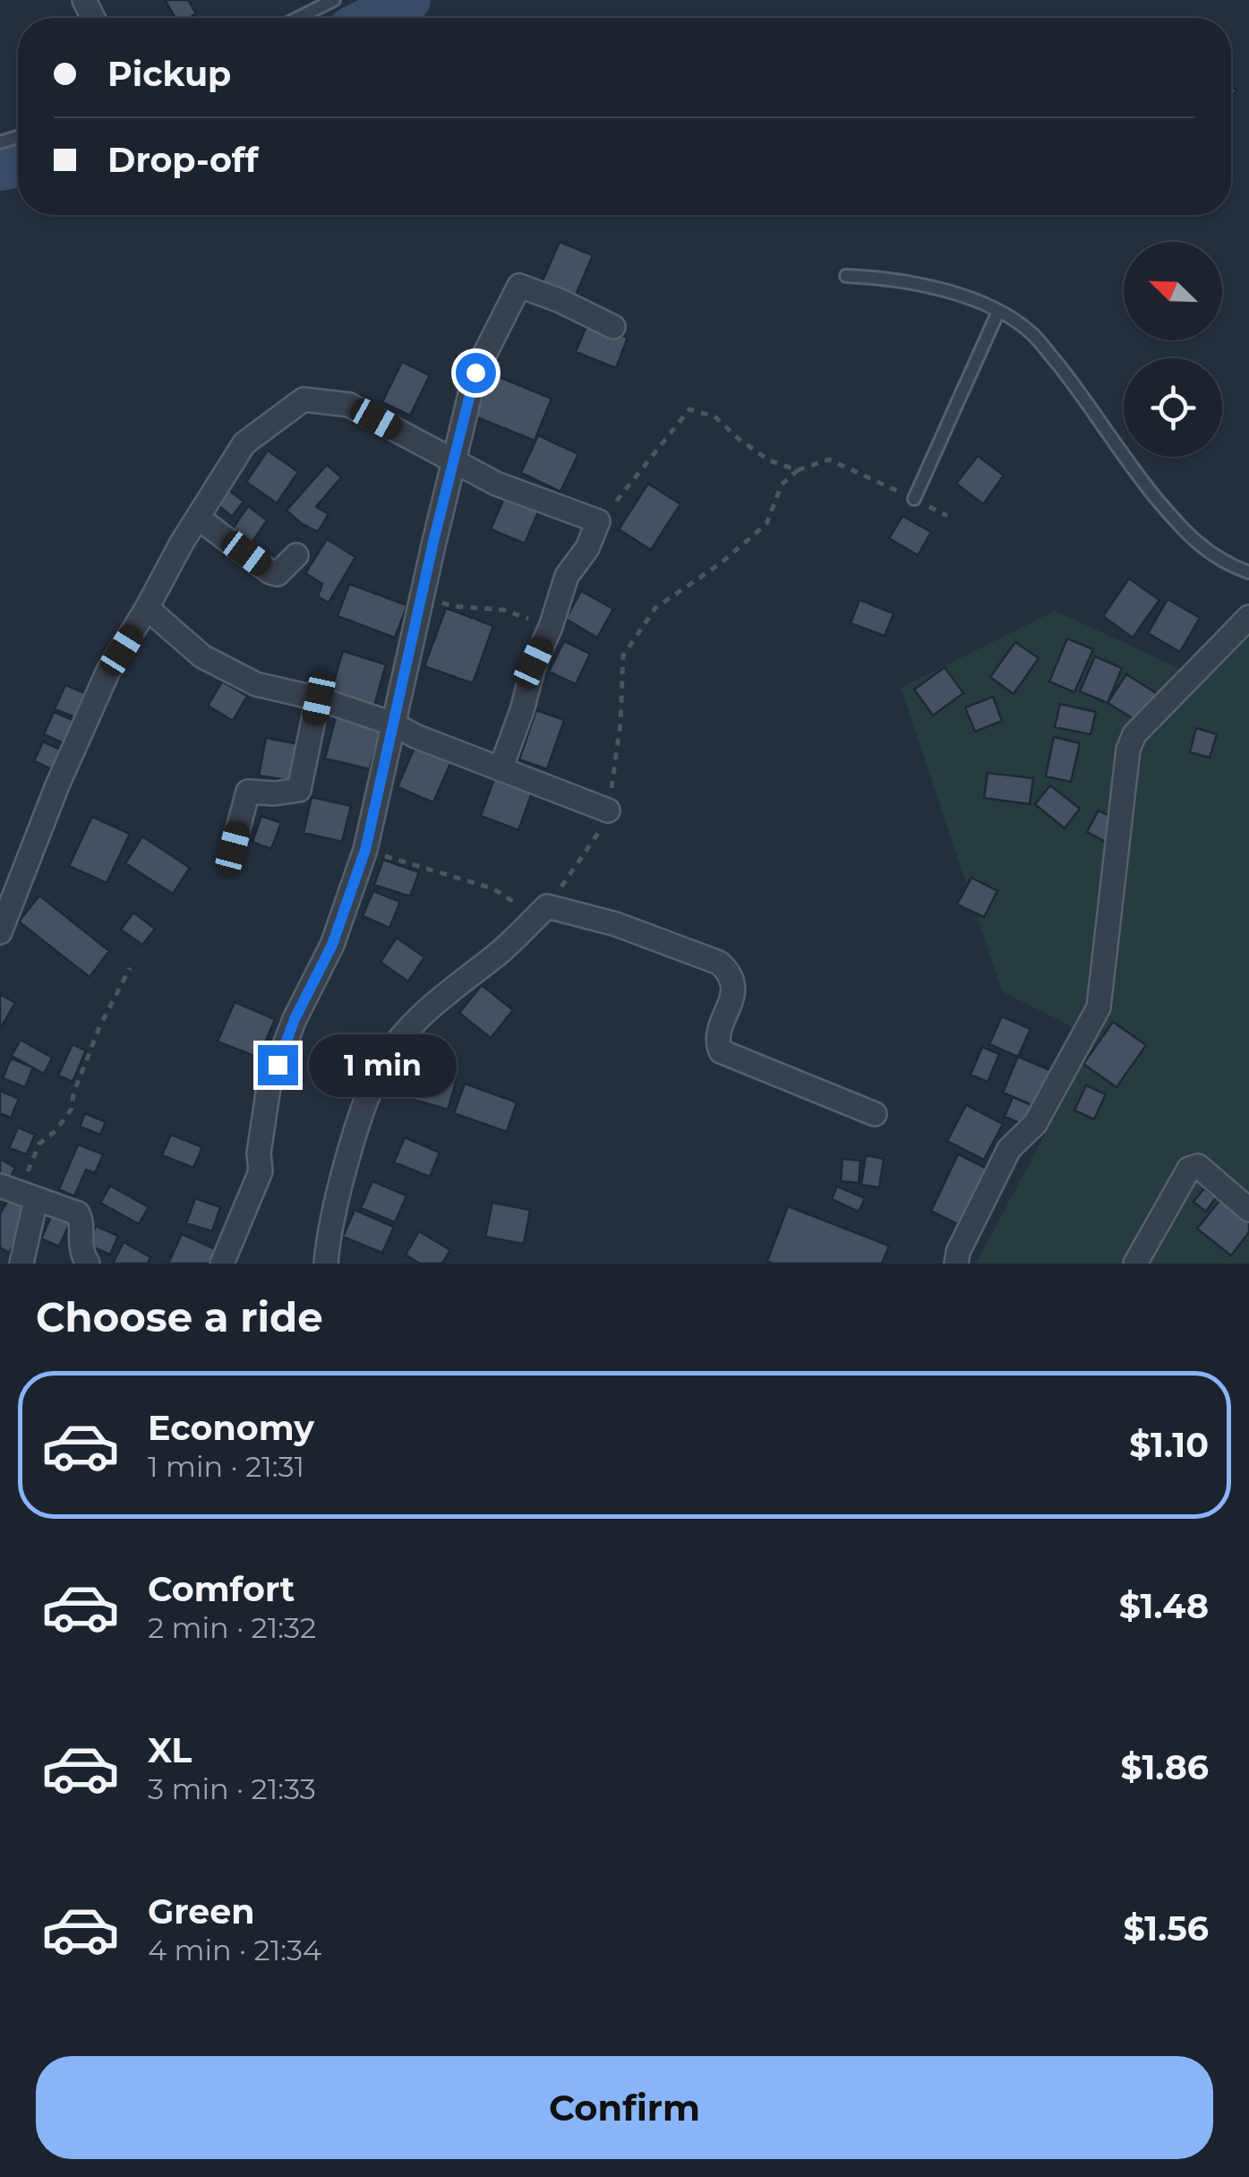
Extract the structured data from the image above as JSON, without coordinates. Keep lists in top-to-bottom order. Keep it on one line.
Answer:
{"north":"top left","page":{"banner":["Pickup","Drop-off"],"bubble":"1 min","heading":"Choose a ride","list":[{"name":"Economy","note":"1 min · 21:31","value":"$1.10"},{"name":"Comfort","note":"2 min · 21:32","value":"$1.48"},{"name":"XL","note":"3 min · 21:33","value":"$1.86"},{"name":"Green","note":"4 min · 21:34","value":"$1.56"}],"buttons":"Confirm"}}
